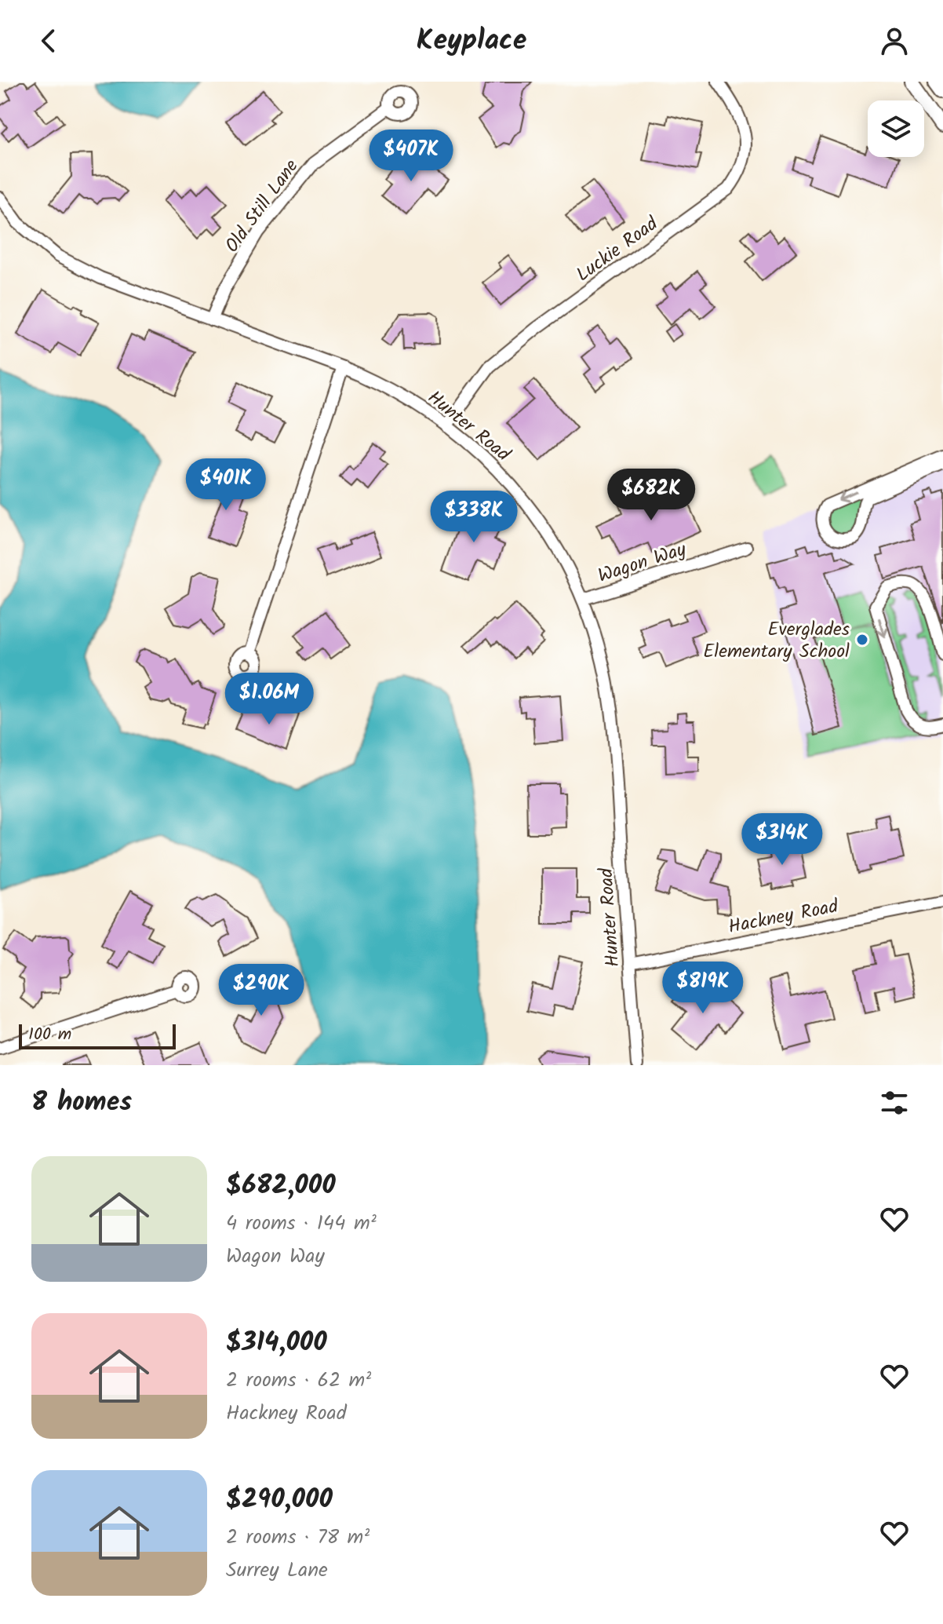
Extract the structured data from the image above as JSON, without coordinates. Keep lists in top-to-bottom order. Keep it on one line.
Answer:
{"streets":{"street":["Old Still Lane","Luckie Road","Hunter Road","Wagon Way","Hackney Road"]},"crossings":[["Old Still Lane","Hunter Road"],["Luckie Road","Hunter Road"],["Hunter Road","Wagon Way"],["Hunter Road","Hackney Road"]],"places":["Everglades Elementary School"],"scale_bar":"100 m","page":{"header":"Keyplace","price":["$407K","$401K","$682K","$338K","$1.06M","$314K","$819K","$290K"],"scale":"100 m","heading":"8 homes","list":[{"name":"$682,000","note":"4 rooms · 144 m² · Wagon Way"},{"name":"$314,000","note":"2 rooms · 62 m² · Hackney Road"},{"name":"$290,000","note":"2 rooms · 78 m² · Surrey Lane"}]}}
